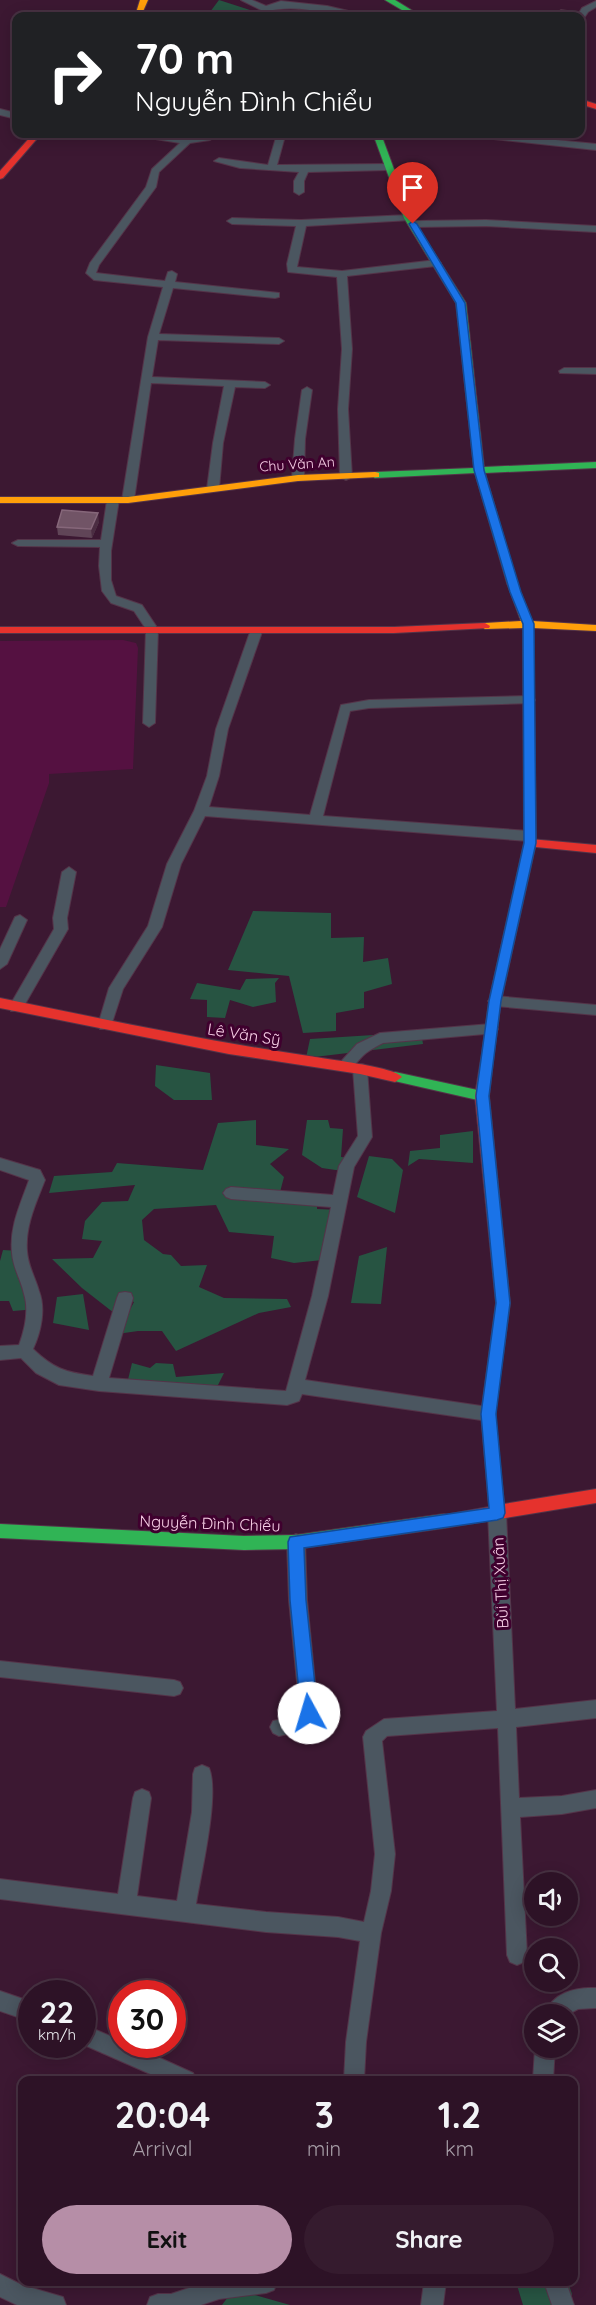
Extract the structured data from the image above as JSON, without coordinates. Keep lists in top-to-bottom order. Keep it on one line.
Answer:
{"streets":{"street":["Chu Văn An","Lê Văn Sỹ","Nguyễn Đình Chiểu","Bùi Thị Xuân"]},"crossings":[["Chu Văn An","Bùi Thị Xuân"],["Lê Văn Sỹ","Bùi Thị Xuân"],["Nguyễn Đình Chiểu","Bùi Thị Xuân"]],"page":{"turn":["70 m","Nguyễn Đình Chiểu"],"speed":"22 km/h","limit":"30","eta":["20:04","Arrival","3","min","1.2","km"],"buttons":["Exit","Share"]}}
